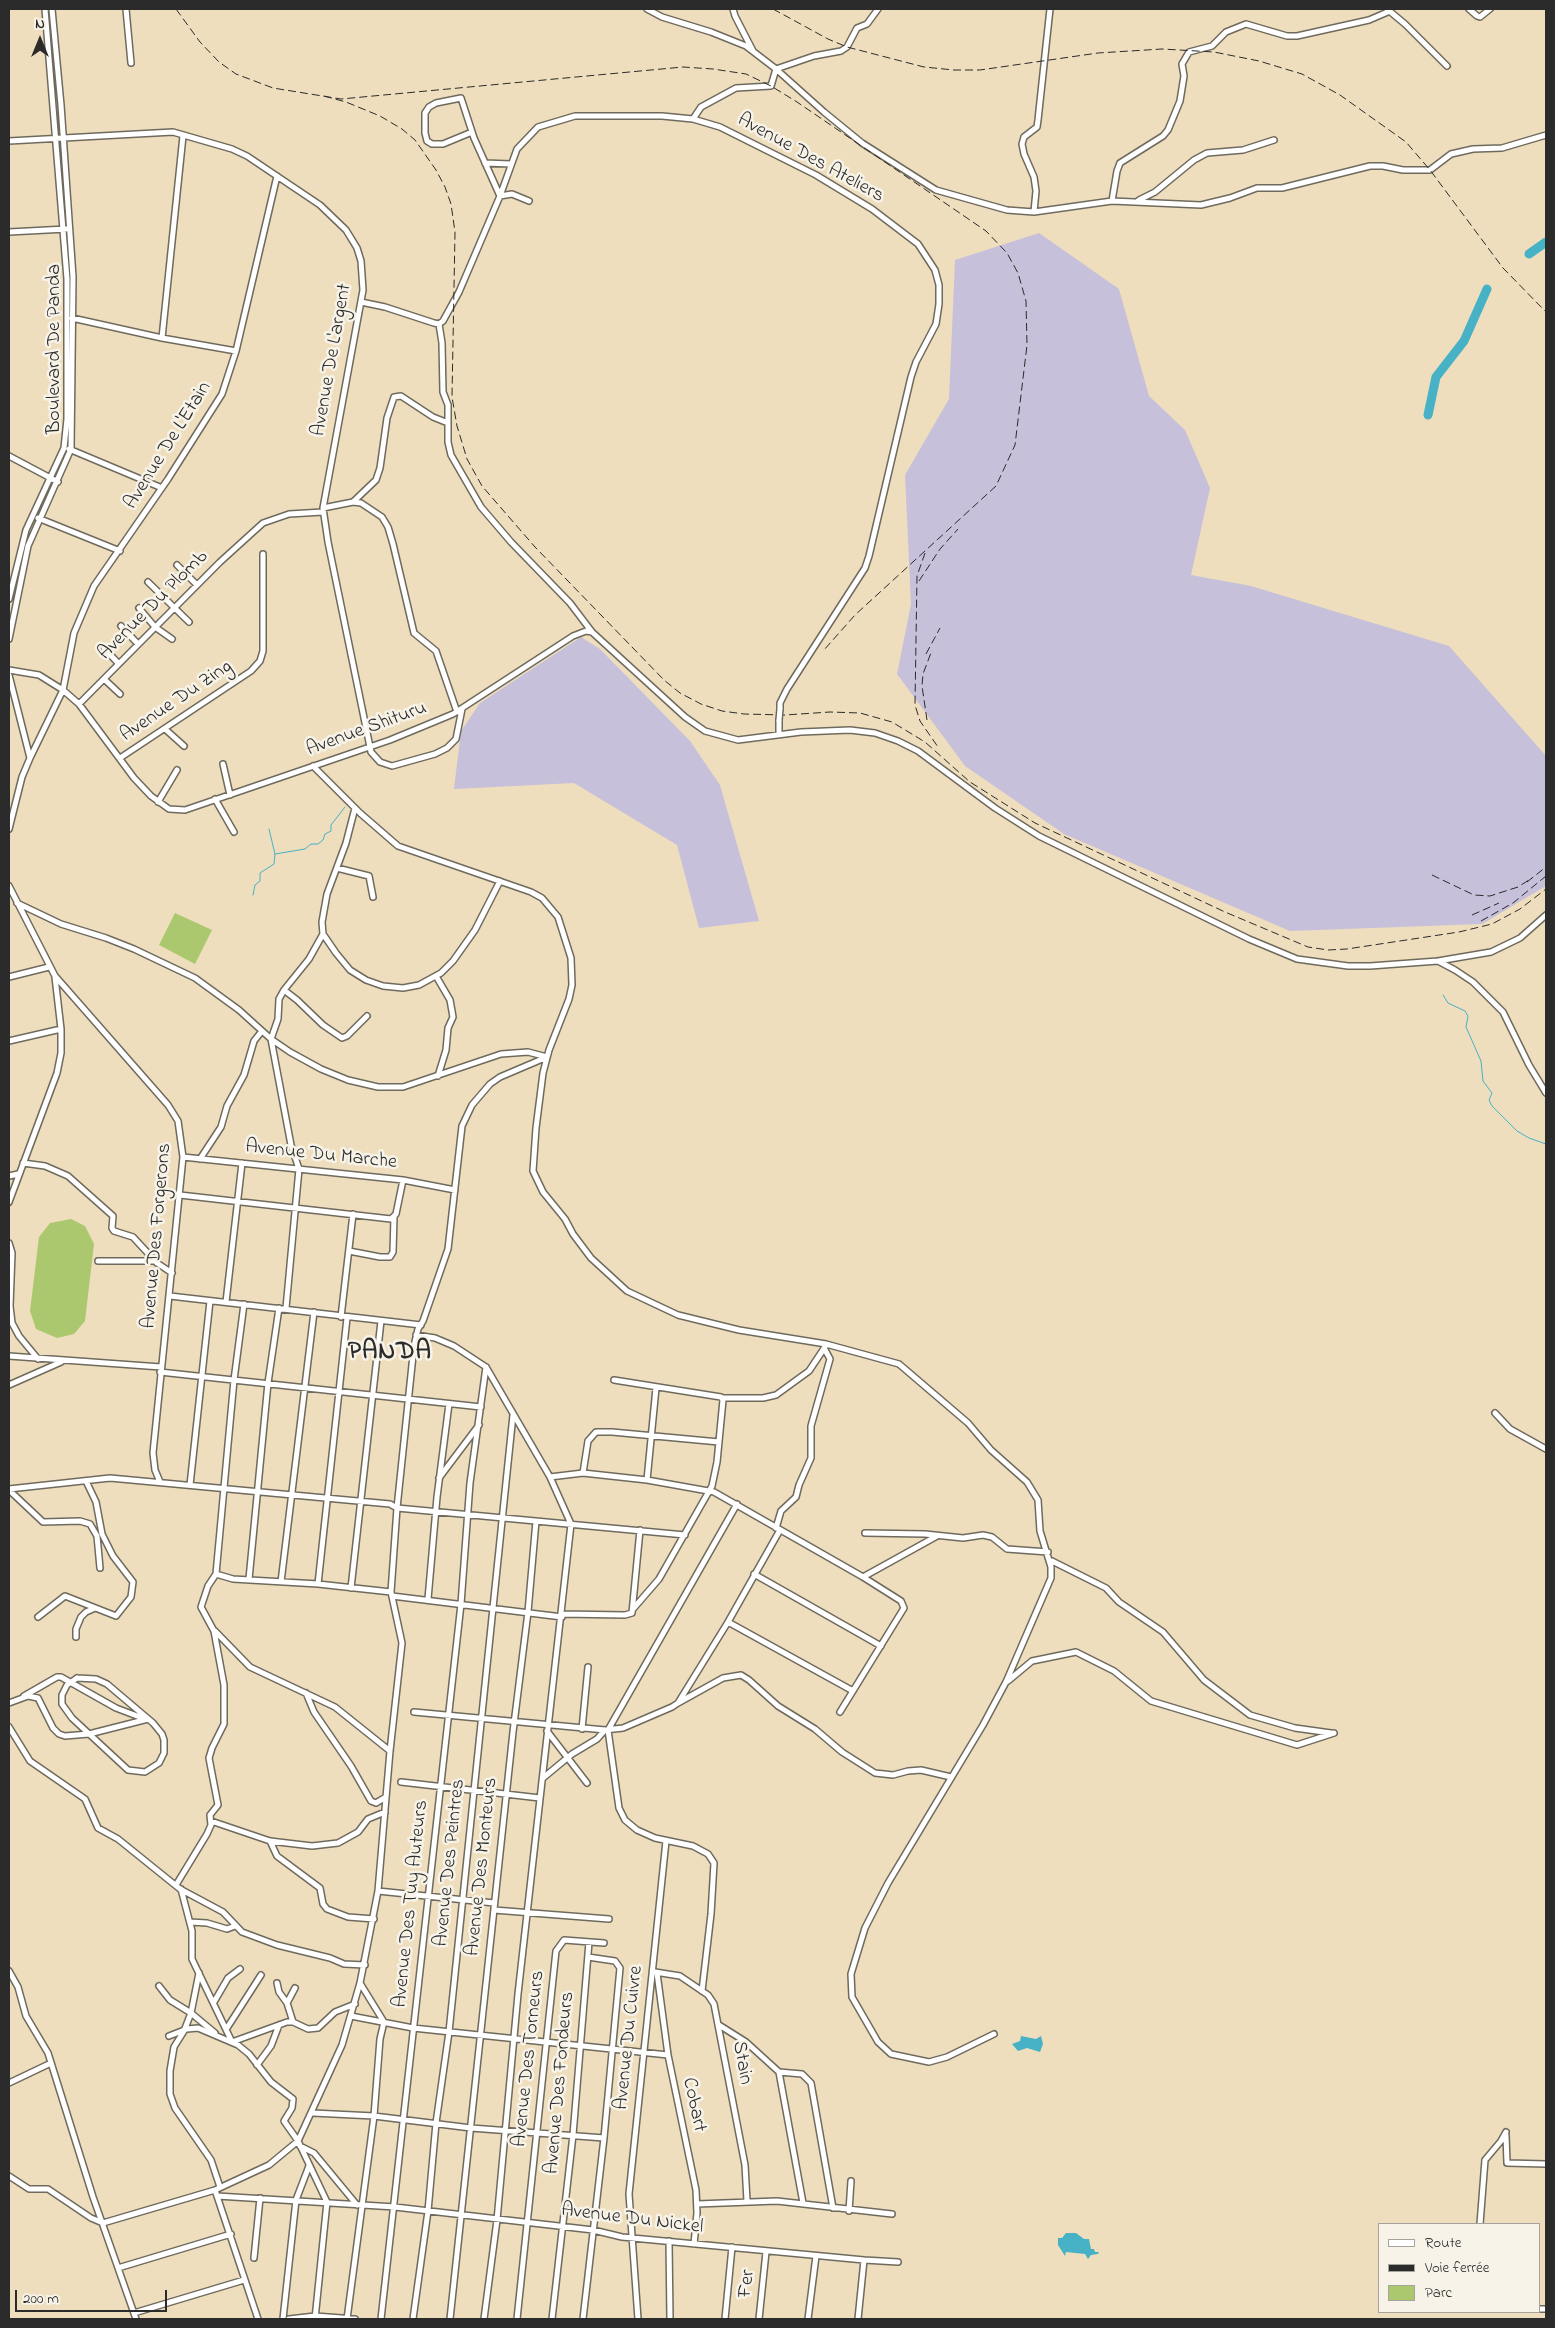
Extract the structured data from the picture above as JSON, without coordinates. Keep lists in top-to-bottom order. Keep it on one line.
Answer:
{"streets":{"street":["Avenue Des Ateliers","Boulevard De Panda","Avenue De L'argent","Avenue De L'Etain","Avenue Du Plomb","Avenue Du Zing","Avenue Shituru","Avenue Du Marche","Avenue Des Forgerons","Avenue Des Peintres","Avenue Des Monteurs","Avenue Des Tuy Auteurs","Avenue Du Cuivre","Avenue Des Torneurs","Stain","Avenue Des Fondeurs","Cobart","Avenue Du Nickel","Fer"]},"crossings":[["Boulevard De Panda","Avenue De L'argent"],["Avenue De L'argent","Avenue De L'Etain"],["Avenue De L'argent","Avenue Du Plomb"],["Avenue De L'argent","Avenue Shituru"],["Avenue De L'Etain","Avenue Shituru"],["Avenue Du Plomb","Avenue Shituru"],["Avenue Du Zing","Avenue Shituru"],["Avenue Du Marche","Avenue Des Forgerons"],["Avenue Des Peintres","Avenue Du Nickel"],["Avenue Des Monteurs","Avenue Du Nickel"],["Avenue Des Tuy Auteurs","Avenue Du Nickel"],["Avenue Du Cuivre","Stain"],["Avenue Du Cuivre","Cobart"],["Avenue Du Cuivre","Avenue Du Nickel"],["Avenue Des Torneurs","Avenue Des Fondeurs"],["Avenue Des Torneurs","Avenue Du Nickel"],["Stain","Cobart"],["Avenue Des Fondeurs","Avenue Du Nickel"],["Cobart","Avenue Du Nickel"],["Avenue Du Nickel","Fer"]],"districts":["PANDA"],"legend":["Route","Voie ferrée","Parc"],"scale_bar":"200 m","north":"top"}
